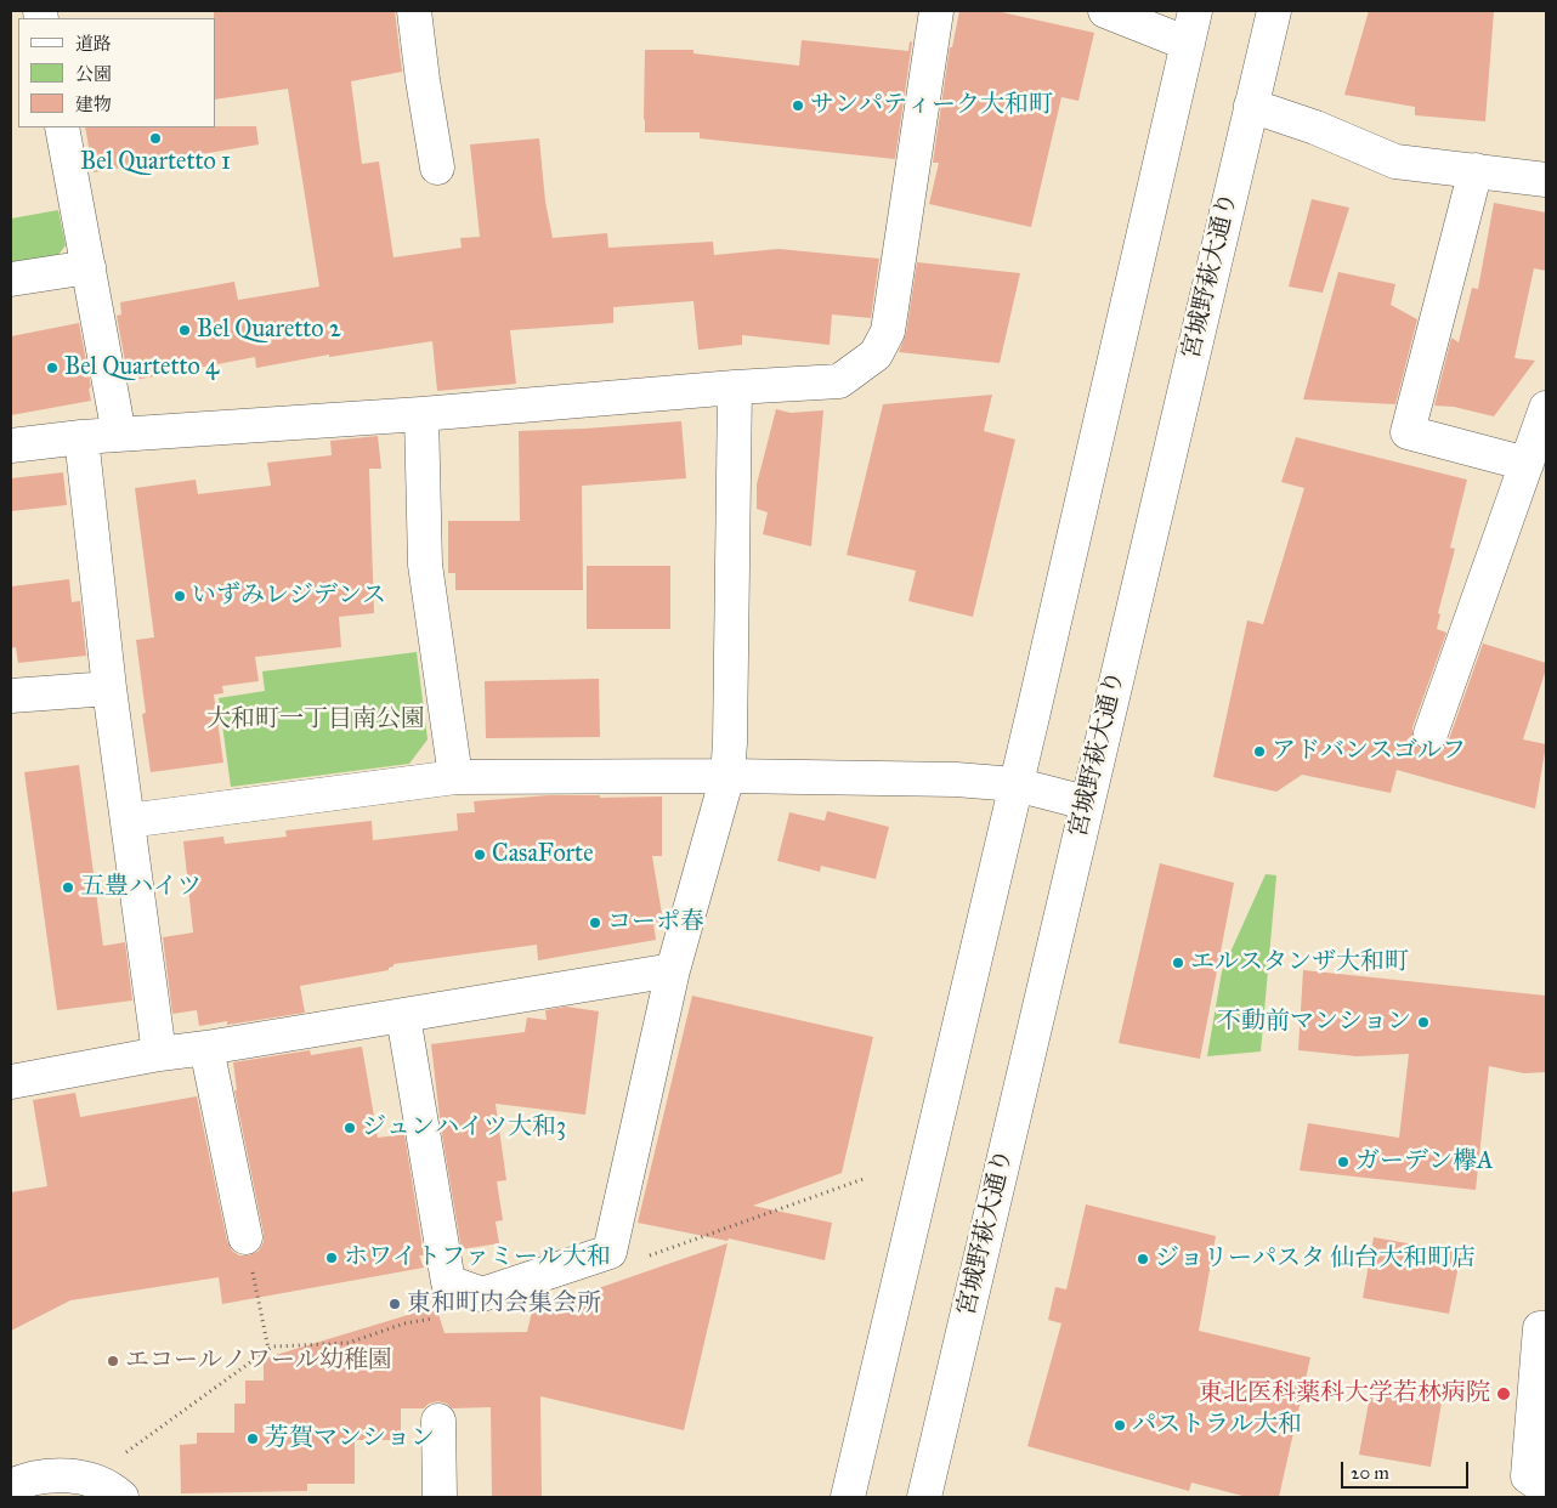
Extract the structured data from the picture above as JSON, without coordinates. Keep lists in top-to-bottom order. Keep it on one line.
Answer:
{"streets":{"street":["宮城野萩大通り"]},"parks":["大和町一丁目南公園"],"places":["サンパティーク大和町","Bel Quartetto 1","Bel Quaretto 2","Bel Quartetto 4","いずみレジデンス","アドバンスゴルフ","CasaForte","五豊ハイツ","コーポ春","エルスタンザ大和町","不動前マンション","ジュンハイツ大和3","ガーデン欅A","ホワイトファミール大和","ジョリーパスタ 仙台大和町店","東和町内会集会所","エコールノワール幼稚園","東北医科薬科大学若林病院","パストラル大和","芳賀マンション"],"legend":["道路","公園","建物"],"scale_bar":"20 m"}
